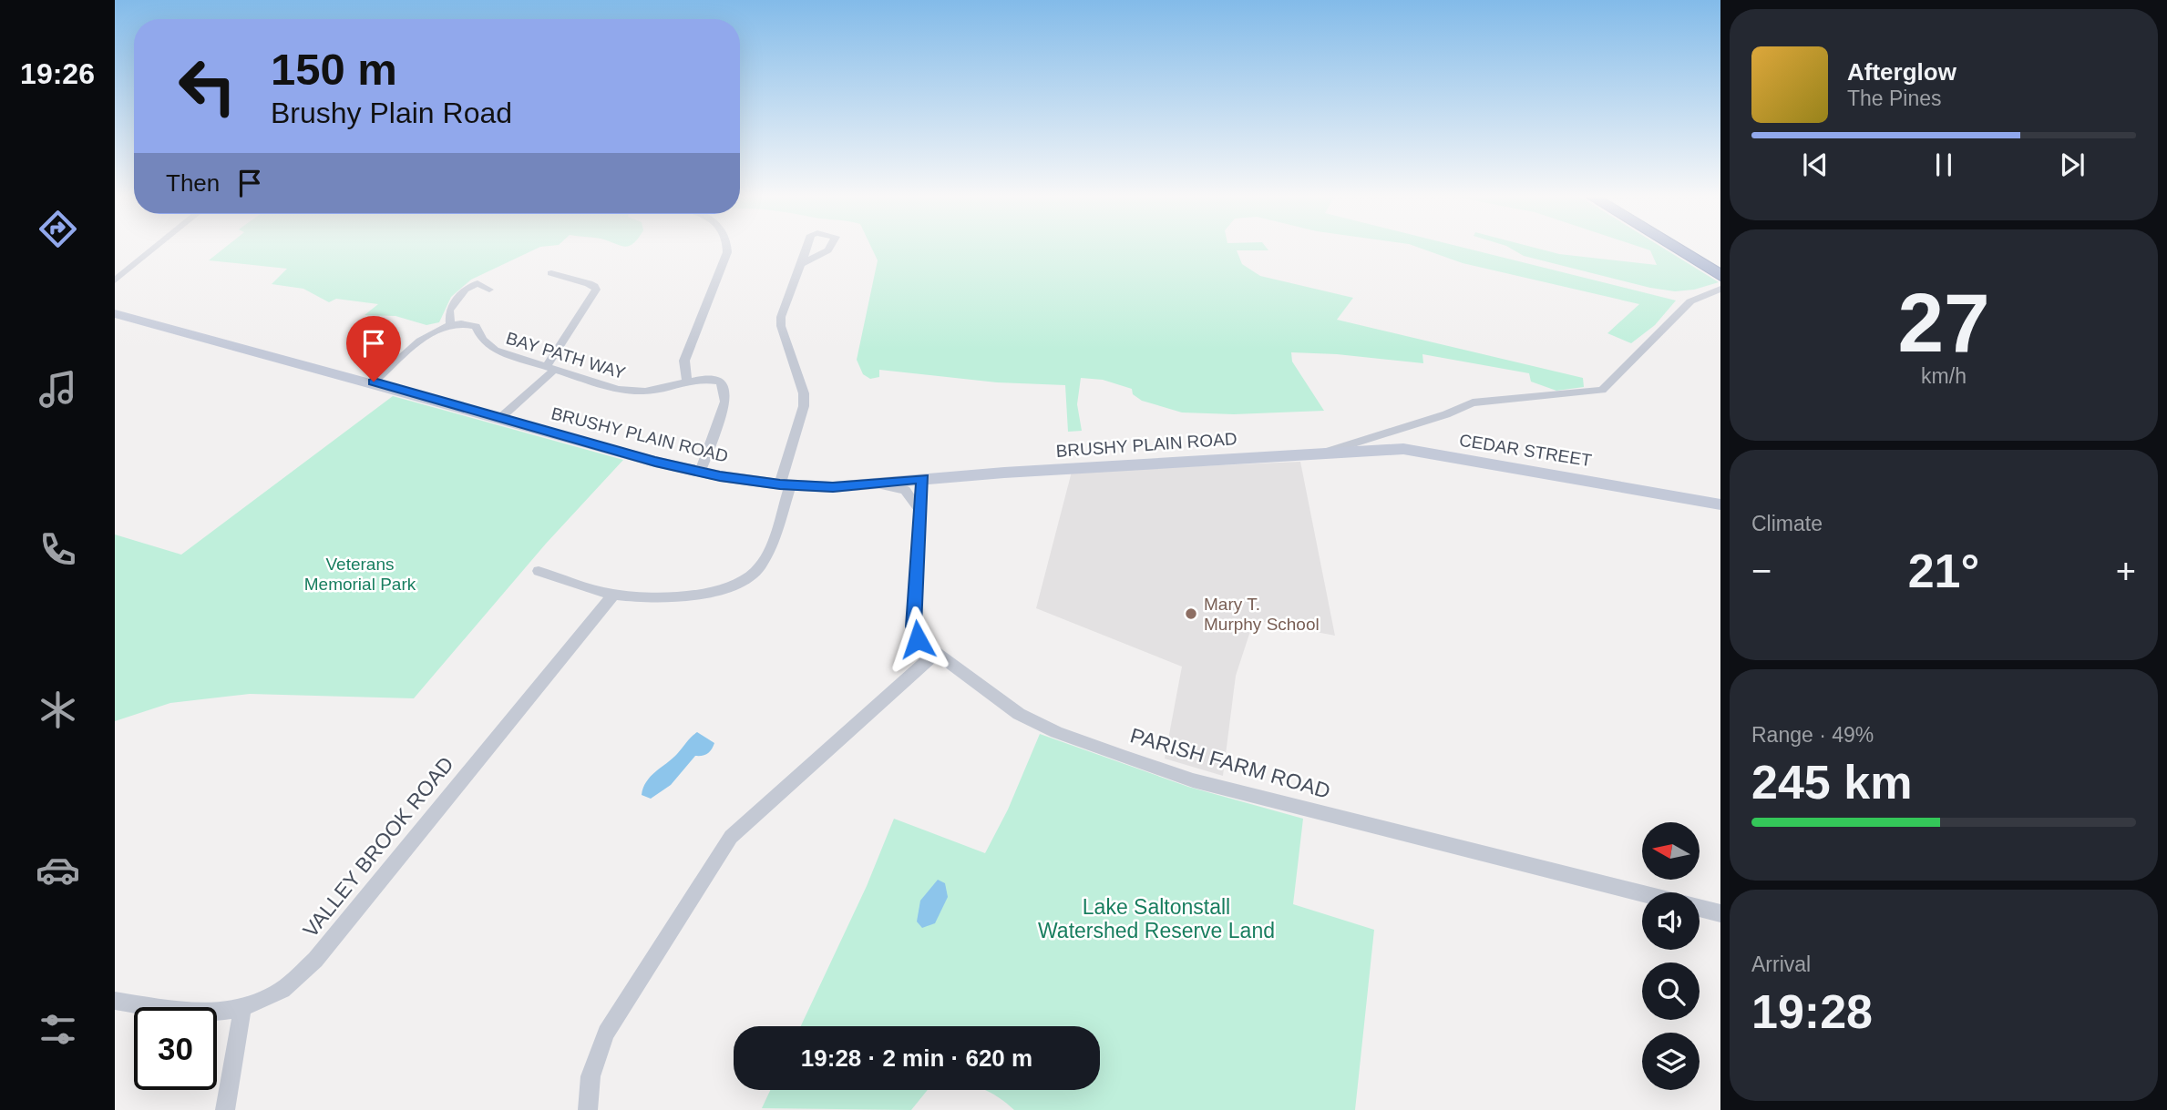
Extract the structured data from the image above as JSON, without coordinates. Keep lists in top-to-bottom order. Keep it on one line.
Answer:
{"streets":{"main road":["BRUSHY PLAIN ROAD","CEDAR STREET"],"street":["BAY PATH WAY","PARISH FARM ROAD","VALLEY BROOK ROAD"]},"crossings":[["BAY PATH WAY","BRUSHY PLAIN ROAD"],["BRUSHY PLAIN ROAD","CEDAR STREET"],["BRUSHY PLAIN ROAD","PARISH FARM ROAD"]],"parks":["Veterans Memorial Park","Lake Saltonstall Watershed Reserve Land"],"places":["Mary T. Murphy School"],"north":"left","page":{"tabs":"19:26","turn":["150 m","Brushy Plain Road"],"song":["Afterglow","The Pines"],"then":"Then","tile":[["27","km/h"],"Climate",["Range · 49%","245 km"],["Arrival","19:28"]],"heat":["−","21°","+"],"limit":"30","trip":"19:28 · 2 min · 620 m"}}
